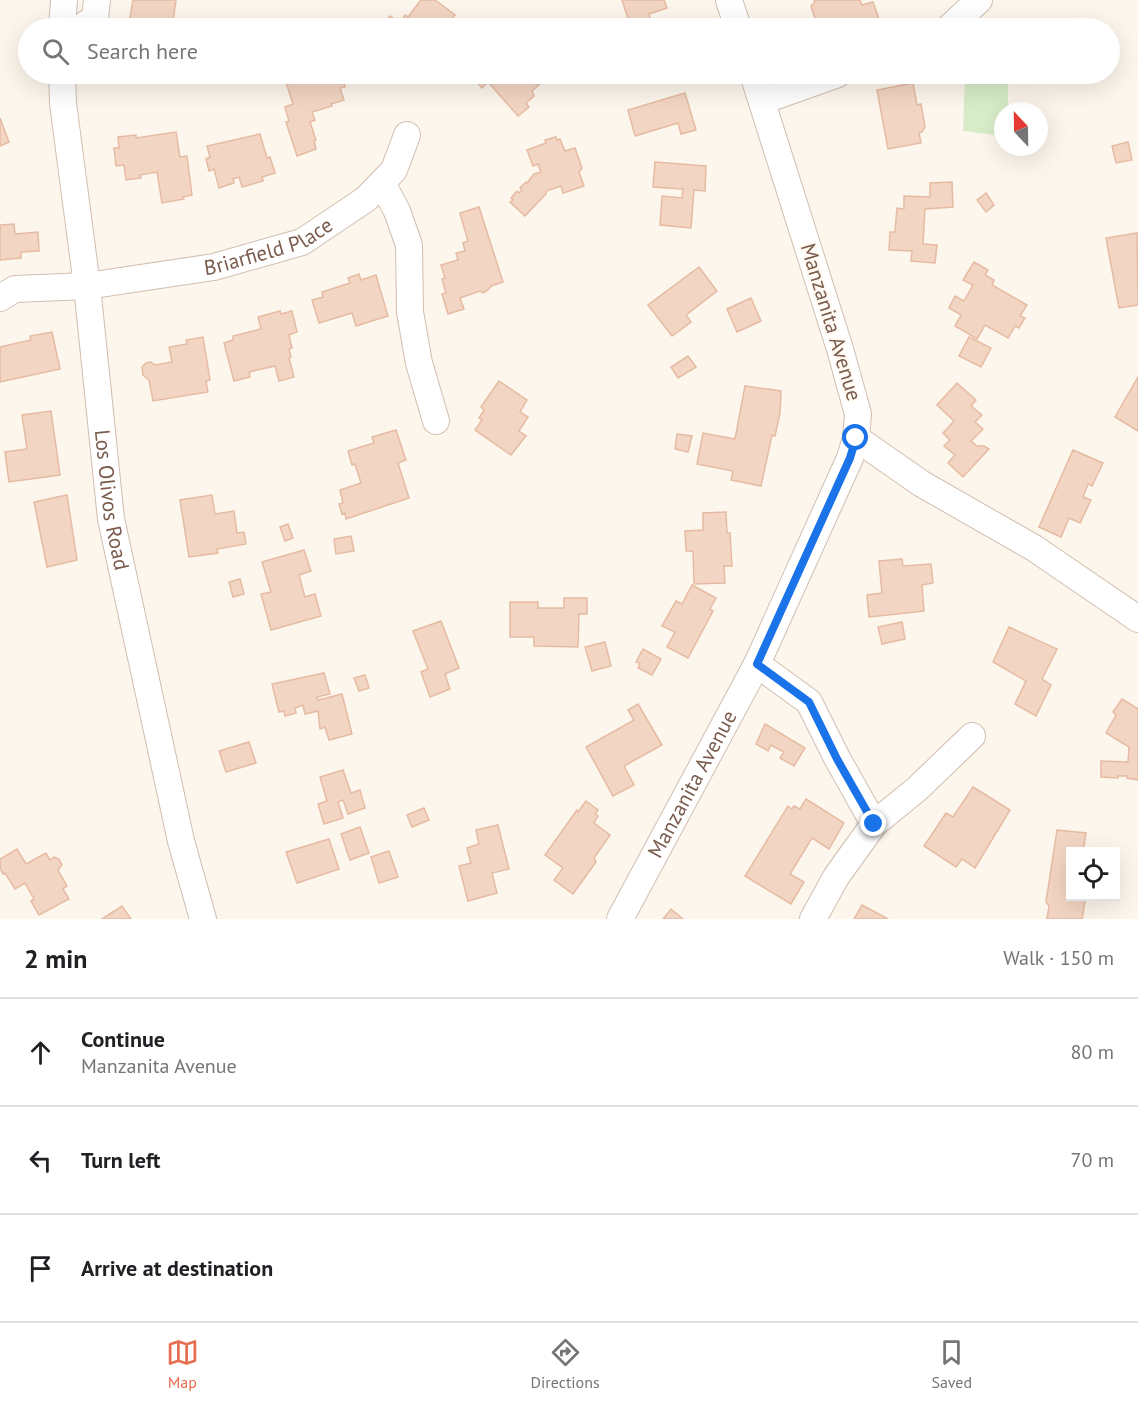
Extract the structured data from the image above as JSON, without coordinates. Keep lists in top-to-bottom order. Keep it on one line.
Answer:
{"streets":{"street":["Briarfield Place","Manzanita Avenue","Los Olivos Road"]},"crossings":[["Briarfield Place","Los Olivos Road"]],"north":"top","page":{"search":"Search here","heading":["2 min","Walk · 150 m"],"list":[["Continue","Manzanita Avenue","80 m"],["Turn left","70 m"],"Arrive at destination"],"nav":["Map","Directions","Saved"]}}
